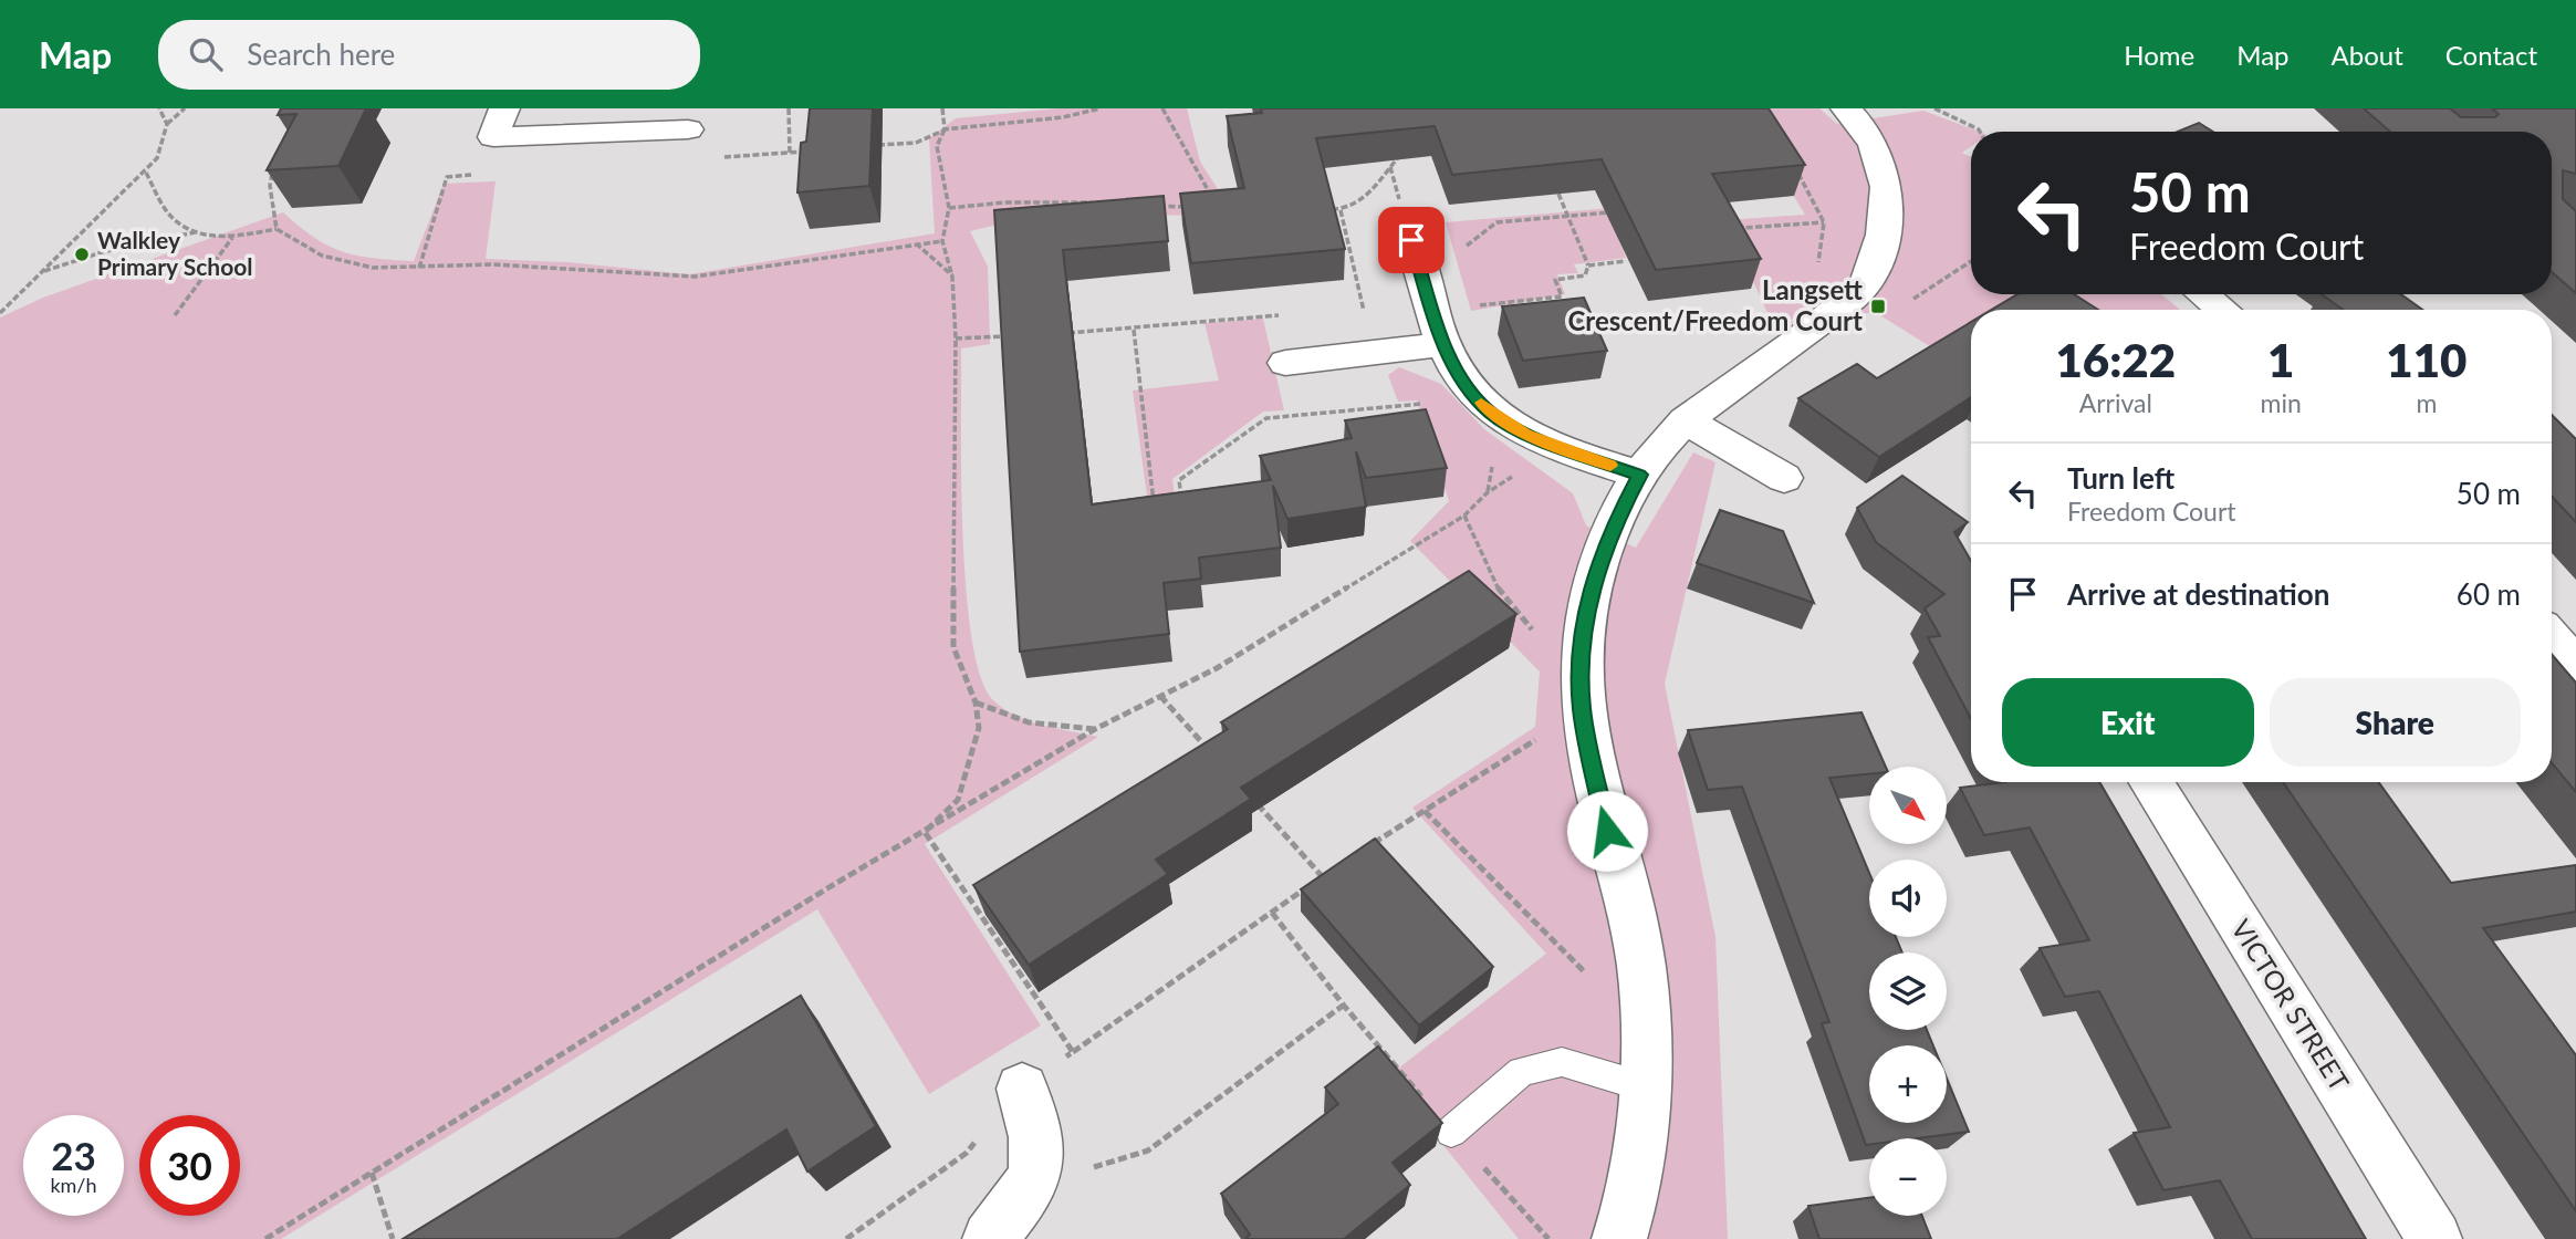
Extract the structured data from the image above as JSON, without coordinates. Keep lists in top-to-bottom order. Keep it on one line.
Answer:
{"streets":{"street":["VICTOR STREET"]},"places":{"other":["Walkley Primary School"],"transit":["Langsett Crescent/Freedom Court"]},"north":"bottom right","page":{"header":"Map","search":"Search here","nav":["Home","Map","About","Contact"],"turn":["50 m","Freedom Court"],"eta":["16:22","Arrival","1","min","110","m"],"list":[{"name":"Turn left","note":"Freedom Court","value":"50 m"},{"name":"Arrive at destination","value":"60 m"}],"buttons":["Exit","Share"],"map_buttons":["+","−"],"speed":"23 km/h","limit":"30"}}
